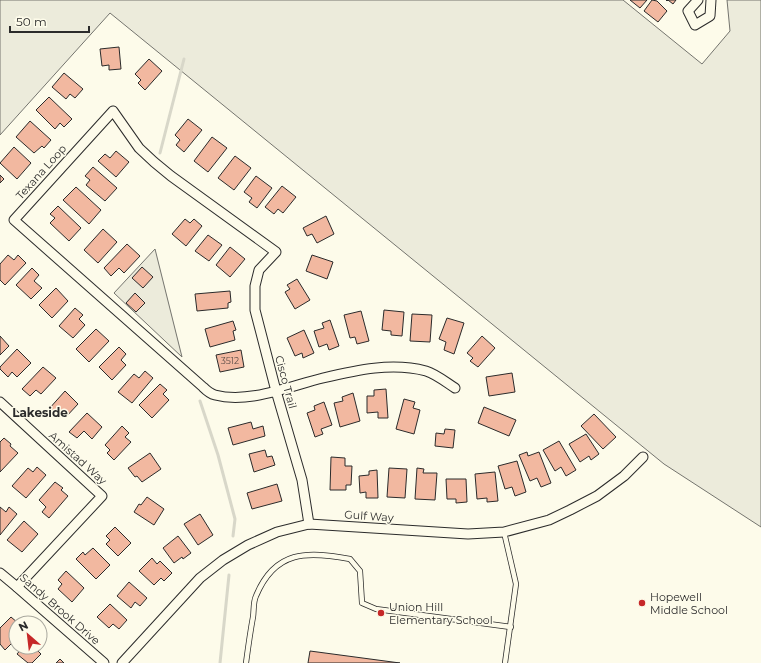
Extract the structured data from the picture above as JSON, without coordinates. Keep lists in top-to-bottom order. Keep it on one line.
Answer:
{"streets":{"street":["Texana Loop","Cisco Trail","Amistad Way","Gulf Way","Sandy Brook Drive"]},"crossings":[["Texana Loop","Cisco Trail"],["Cisco Trail","Gulf Way"],["Amistad Way","Sandy Brook Drive"]],"districts":["Lakeside"],"places":["Hopewell Middle School","Union Hill Elementary School"],"house_numbers":["3512"],"scale_bar":"50 m","north":"top left"}
